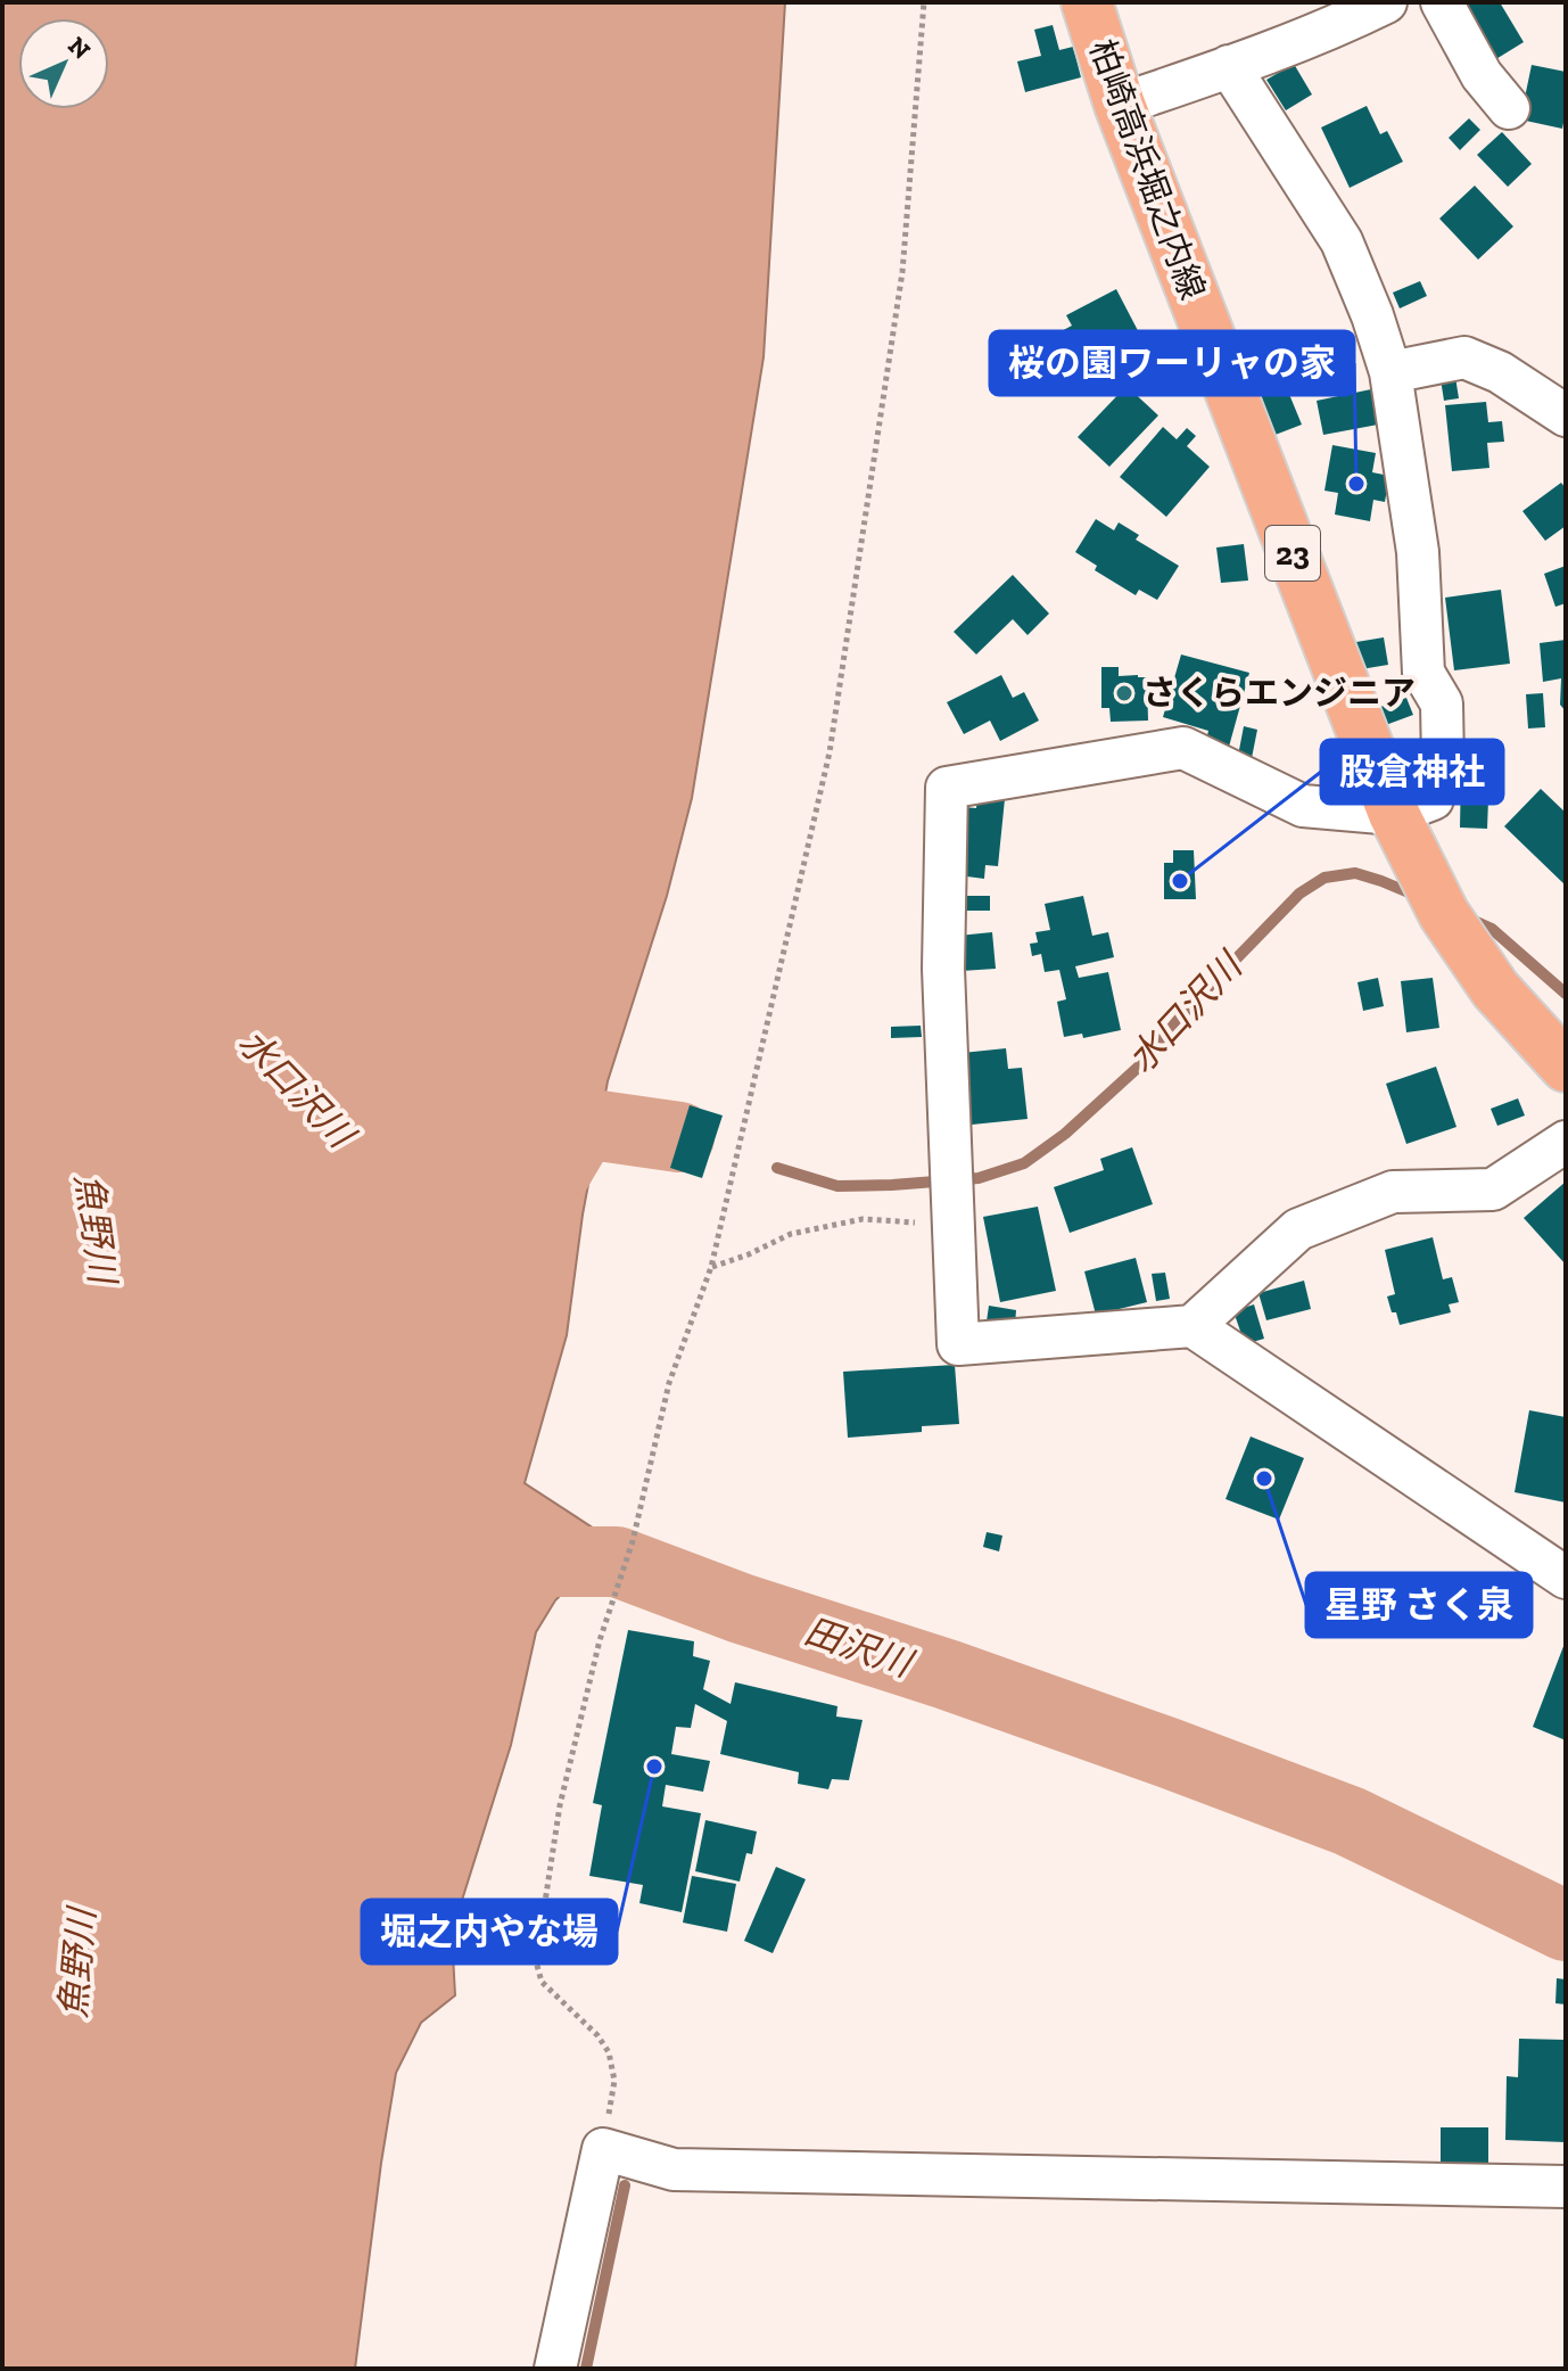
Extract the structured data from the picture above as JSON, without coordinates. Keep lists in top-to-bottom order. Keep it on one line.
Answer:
{"streets":{"main road":["柏崎高浜堀之内線","23"]},"water":["水口沢川","魚野川","田沢川"],"places":["桜の園ワーリャの家","さくらエンジニア","股倉神社","星野 さく泉","堀之内やな場"],"north":"top right"}
